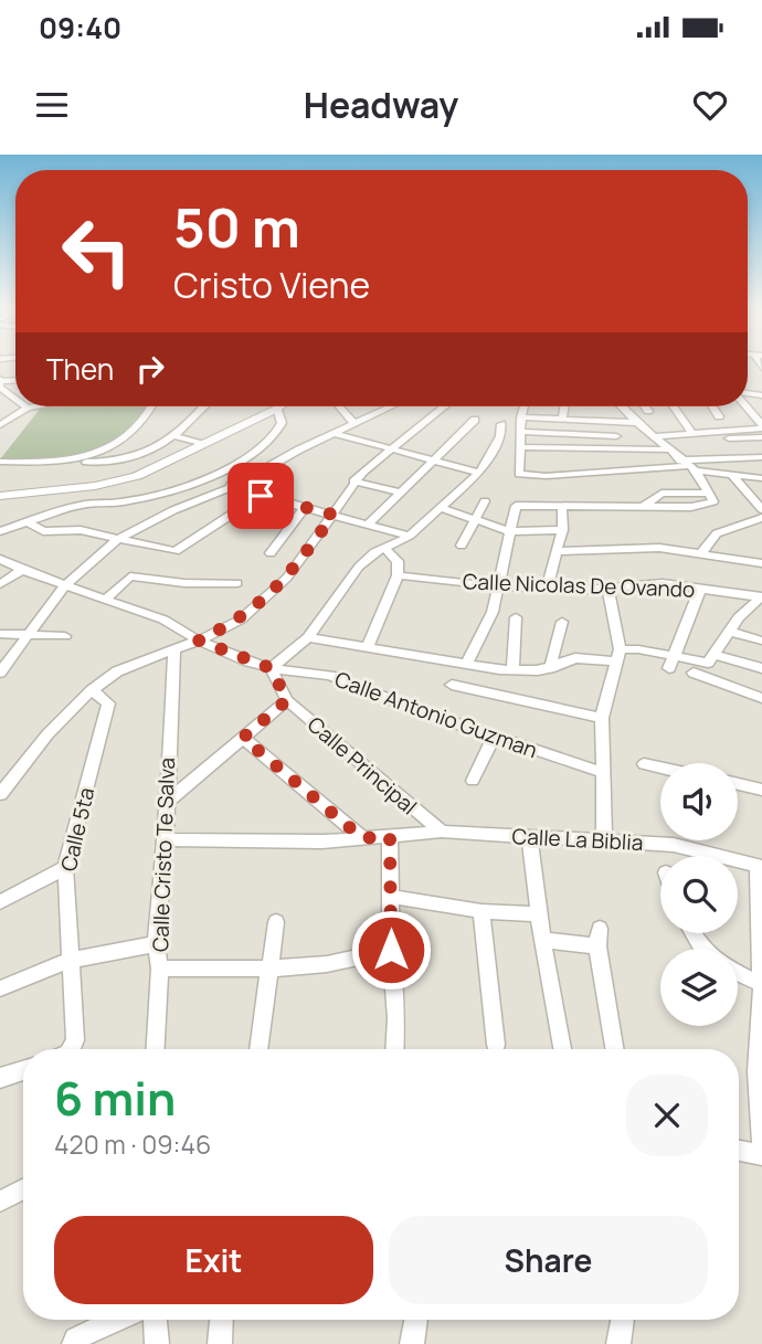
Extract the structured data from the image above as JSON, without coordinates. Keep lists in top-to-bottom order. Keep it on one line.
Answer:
{"streets":{"street":["Calle Nicolas De Ovando","Calle Antonio Guzman","Calle Principal","Calle 5ta","Calle La Biblia","Calle Cristo Te Salva"]},"crossings":[["Calle Antonio Guzman","Calle Principal"],["Calle Principal","Calle La Biblia"],["Calle La Biblia","Calle Cristo Te Salva"]],"page":{"status":"09:40","header":"Headway","turn":["50 m","Cristo Viene"],"then":"Then","heading":["6 min","420 m · 09:46"],"buttons":["Exit","Share"]}}
